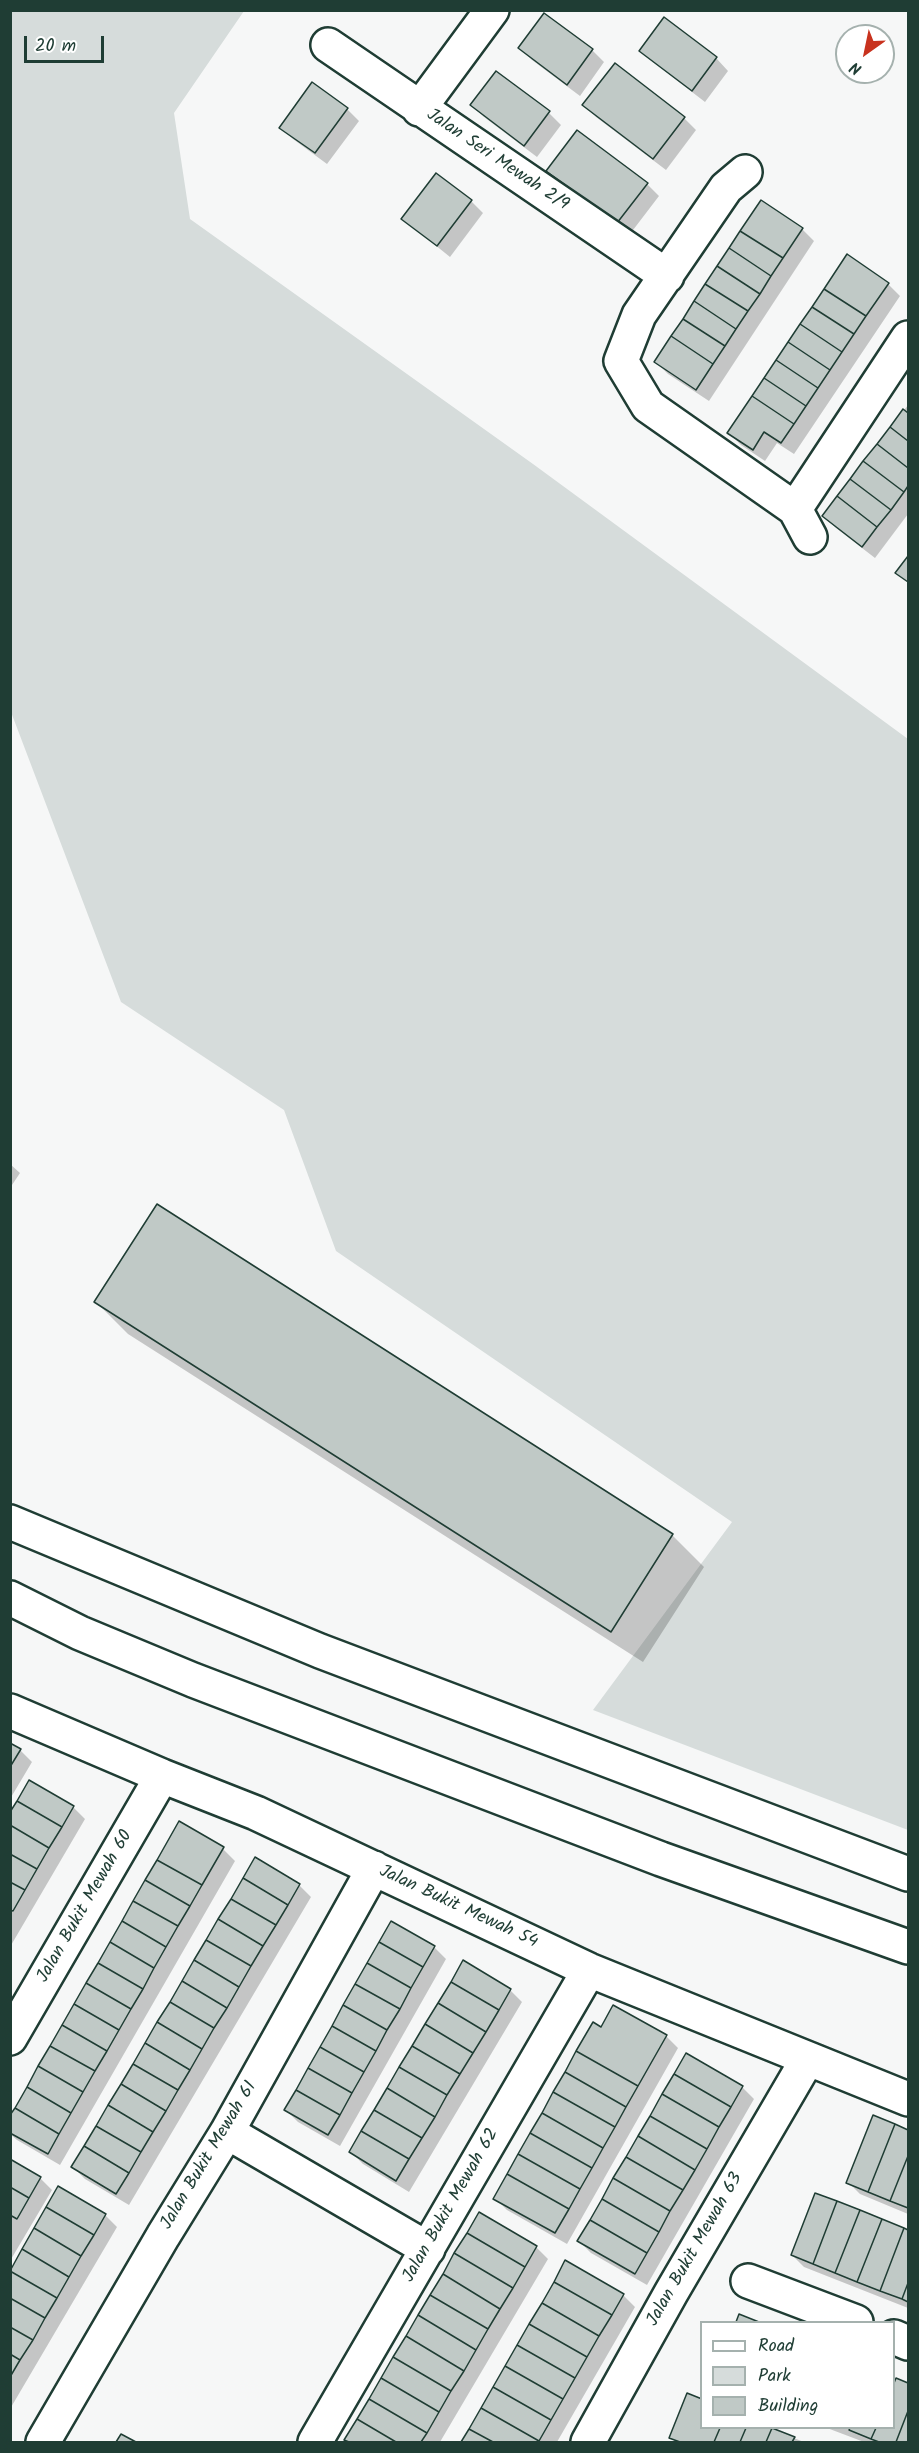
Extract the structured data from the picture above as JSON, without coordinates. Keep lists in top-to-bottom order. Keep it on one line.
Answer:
{"streets":{"main road":["Jalan Seri Mewah 2/9","Jalan Bukit Mewah 60","Jalan Bukit Mewah 54","Jalan Bukit Mewah 61","Jalan Bukit Mewah 62","Jalan Bukit Mewah 63"]},"crossings":[["Jalan Bukit Mewah 60","Jalan Bukit Mewah 54"],["Jalan Bukit Mewah 54","Jalan Bukit Mewah 61"],["Jalan Bukit Mewah 54","Jalan Bukit Mewah 62"],["Jalan Bukit Mewah 54","Jalan Bukit Mewah 63"]],"legend":["Road","Park","Building"],"scale_bar":"20 m","north":"bottom left"}
